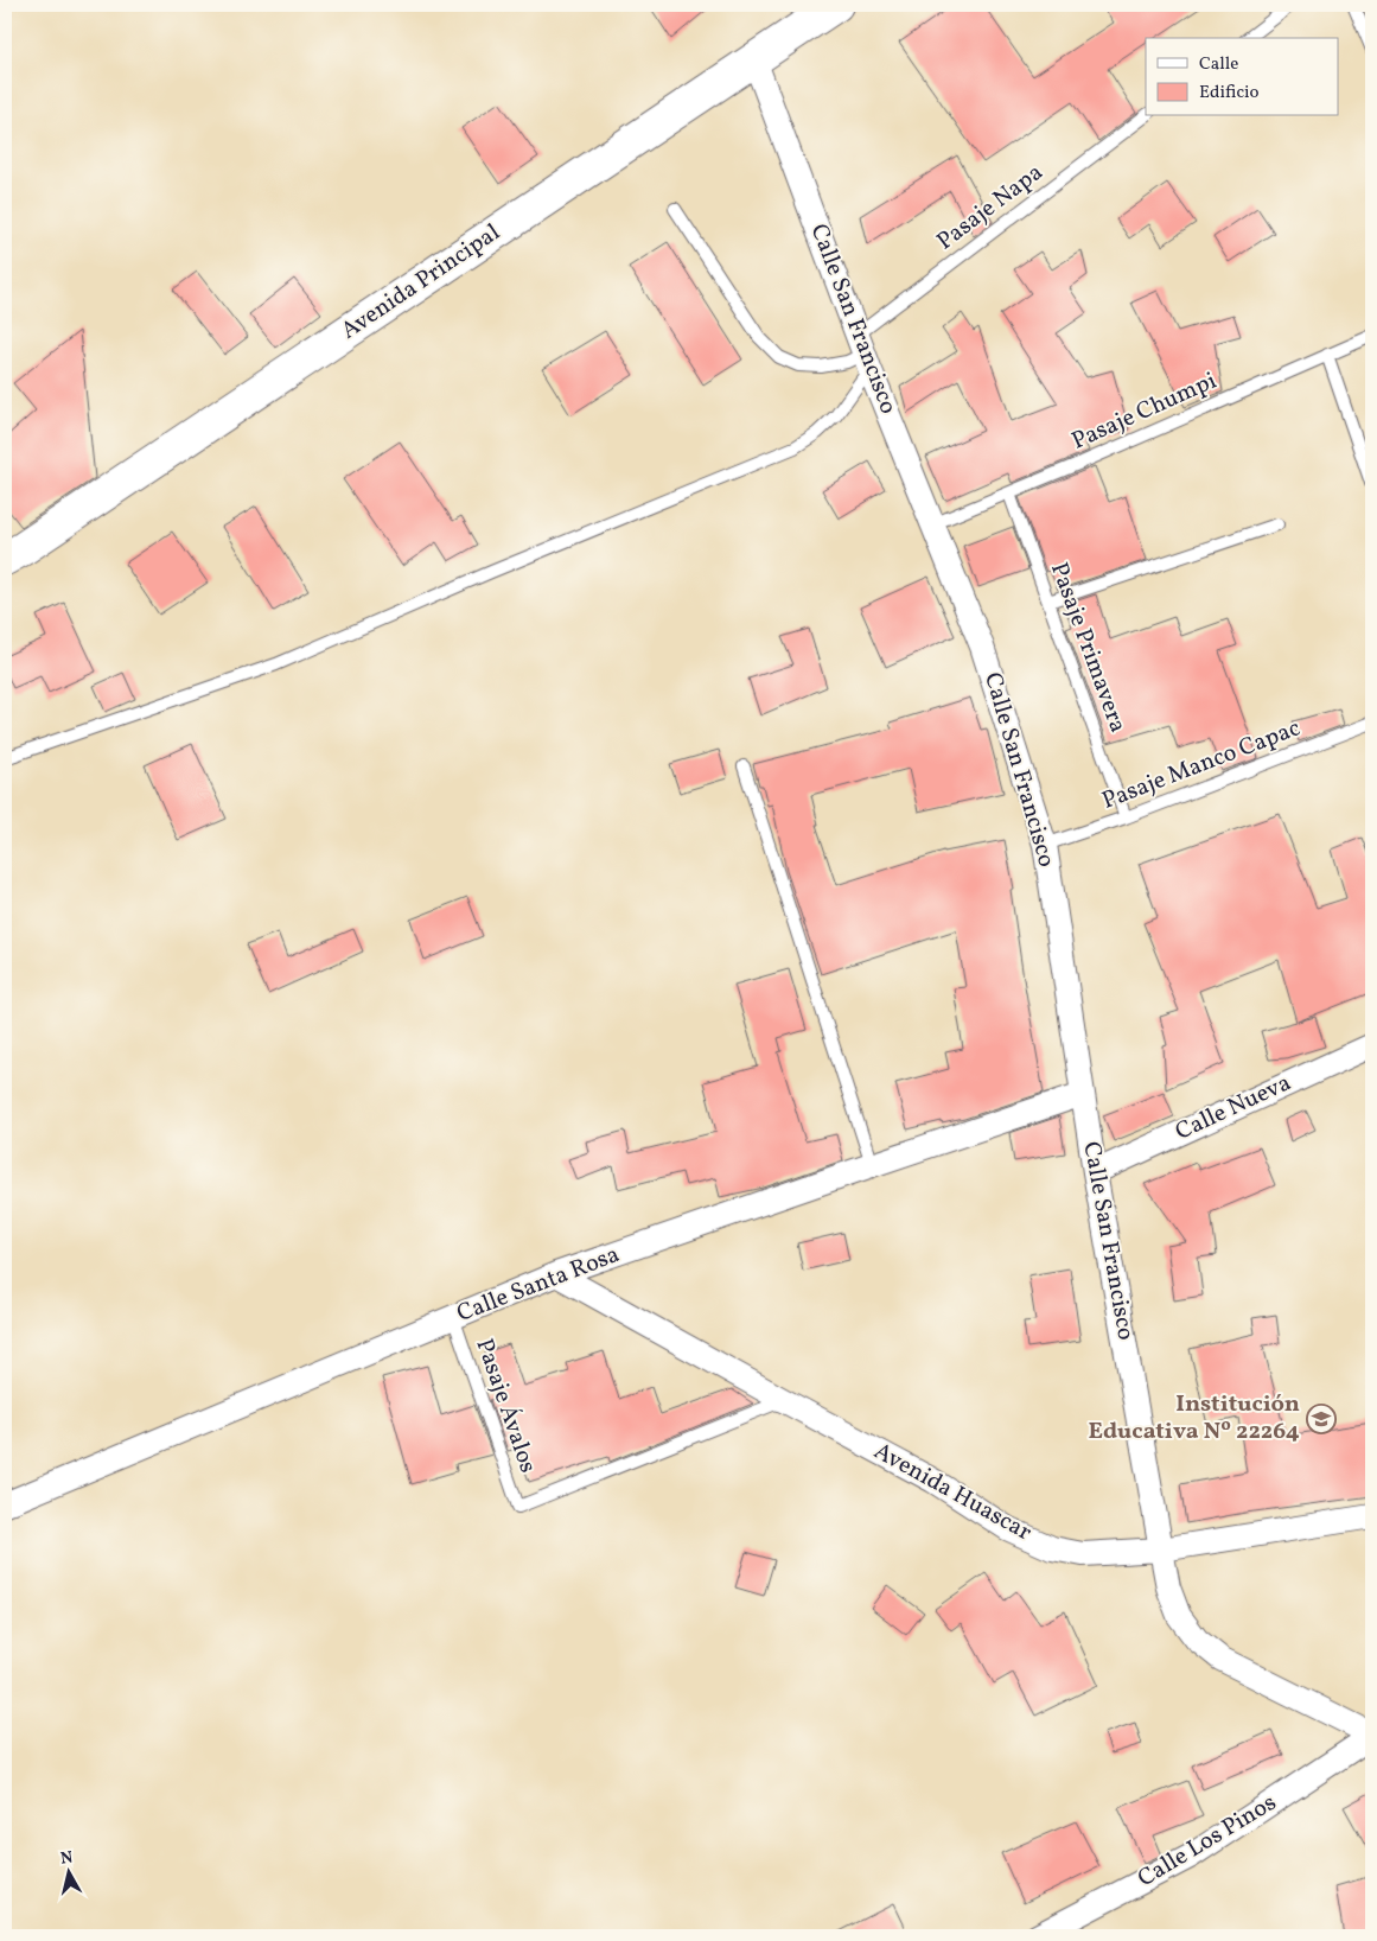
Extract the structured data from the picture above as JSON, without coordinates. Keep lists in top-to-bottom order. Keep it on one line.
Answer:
{"streets":{"main road":["Avenida Principal"],"street":["Calle San Francisco","Calle Nueva","Calle Santa Rosa","Avenida Huascar","Calle Los Pinos"],"lane":["Pasaje Napa","Pasaje Chumpi","Pasaje Primavera","Pasaje Manco Capac","Pasaje Ávalos"]},"crossings":[["Pasaje Napa","Calle San Francisco"],["Avenida Principal","Calle San Francisco"],["Calle San Francisco","Pasaje Chumpi"],["Calle San Francisco","Pasaje Manco Capac"],["Calle San Francisco","Calle Nueva"],["Calle San Francisco","Calle Santa Rosa"],["Calle San Francisco","Avenida Huascar"],["Pasaje Chumpi","Pasaje Primavera"],["Pasaje Primavera","Pasaje Manco Capac"],["Calle Santa Rosa","Pasaje Ávalos"],["Calle Santa Rosa","Avenida Huascar"],["Pasaje Ávalos","Avenida Huascar"]],"places":{"school or university":["Institución Educativa Nº 22264"]},"legend":["Calle","Edificio"],"north":"top"}
